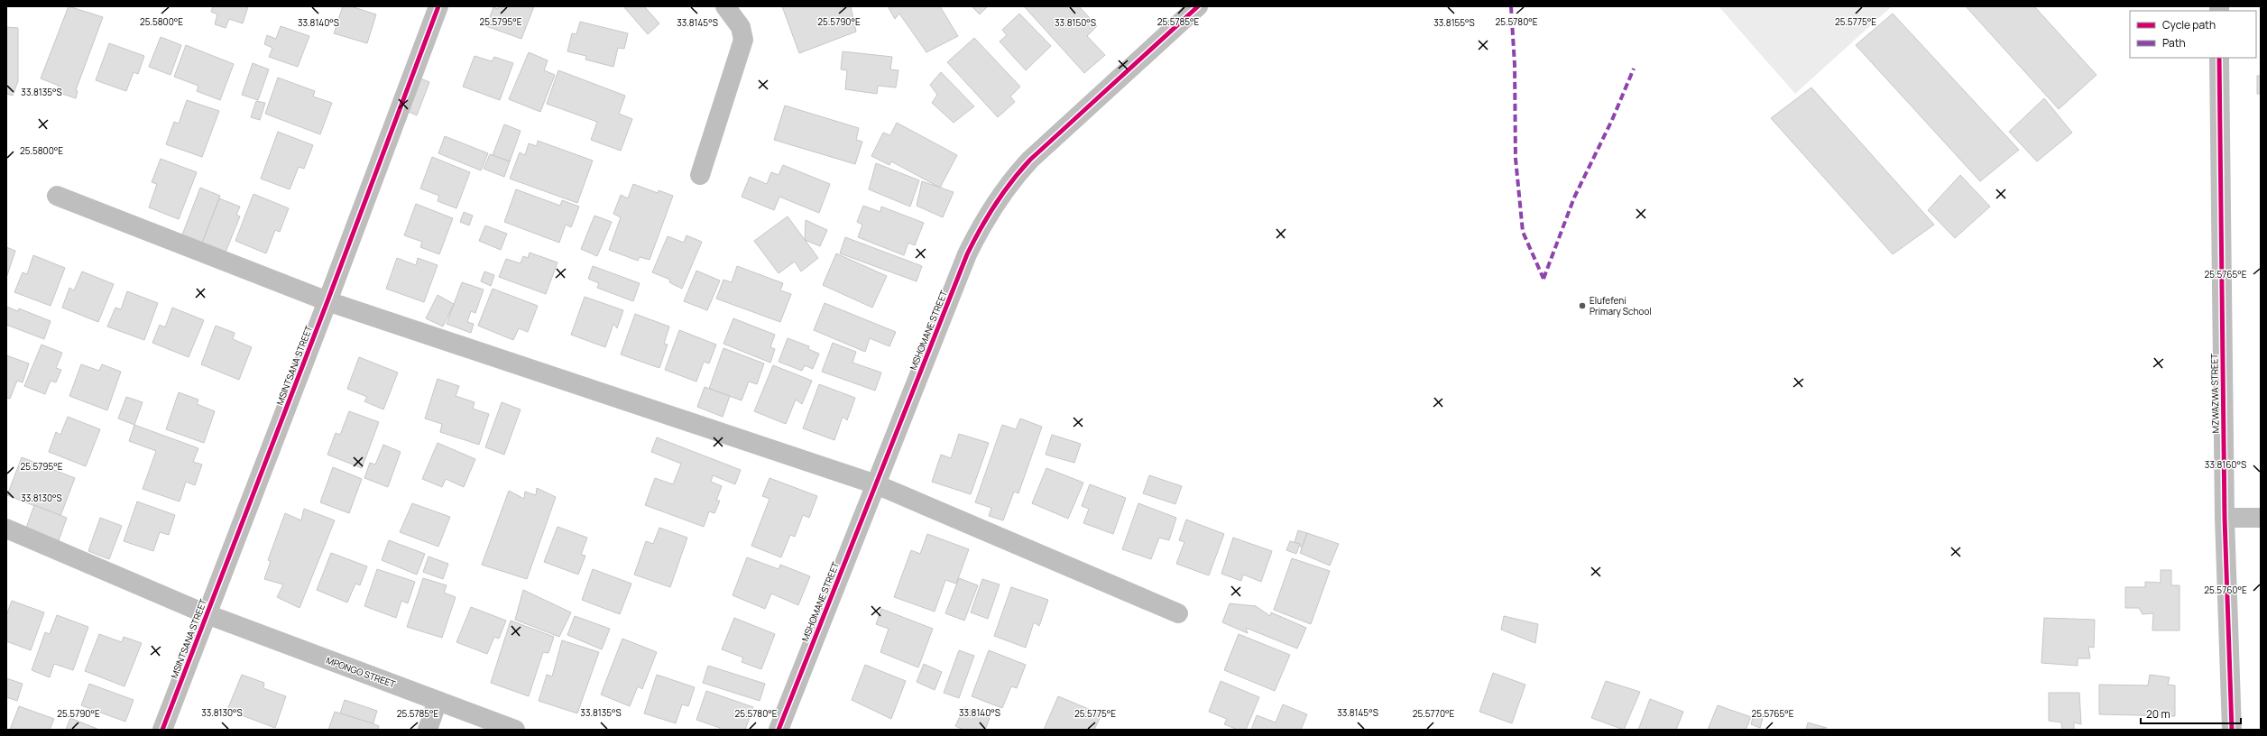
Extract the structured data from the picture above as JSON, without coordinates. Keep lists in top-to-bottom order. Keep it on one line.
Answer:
{"streets":{"street":["MSHOMANE STREET","MSINTSANA STREET","MZWAZWA STREET","MPONGO STREET"]},"crossings":[["MSINTSANA STREET","MPONGO STREET"]],"places":["Elufefeni Primary School"],"legend":["Cycle path","Path"],"scale_bar":"20 m","coordinates":["25.5800°E","25.5795°E","25.5790°E","25.5785°E","25.5780°E","25.5775°E","33.8140°S","33.8145°S","33.8150°S","33.8155°S","33.8135°S","25.5765°E","33.8160°S","33.8130°S","25.5760°E","25.5770°E"]}
